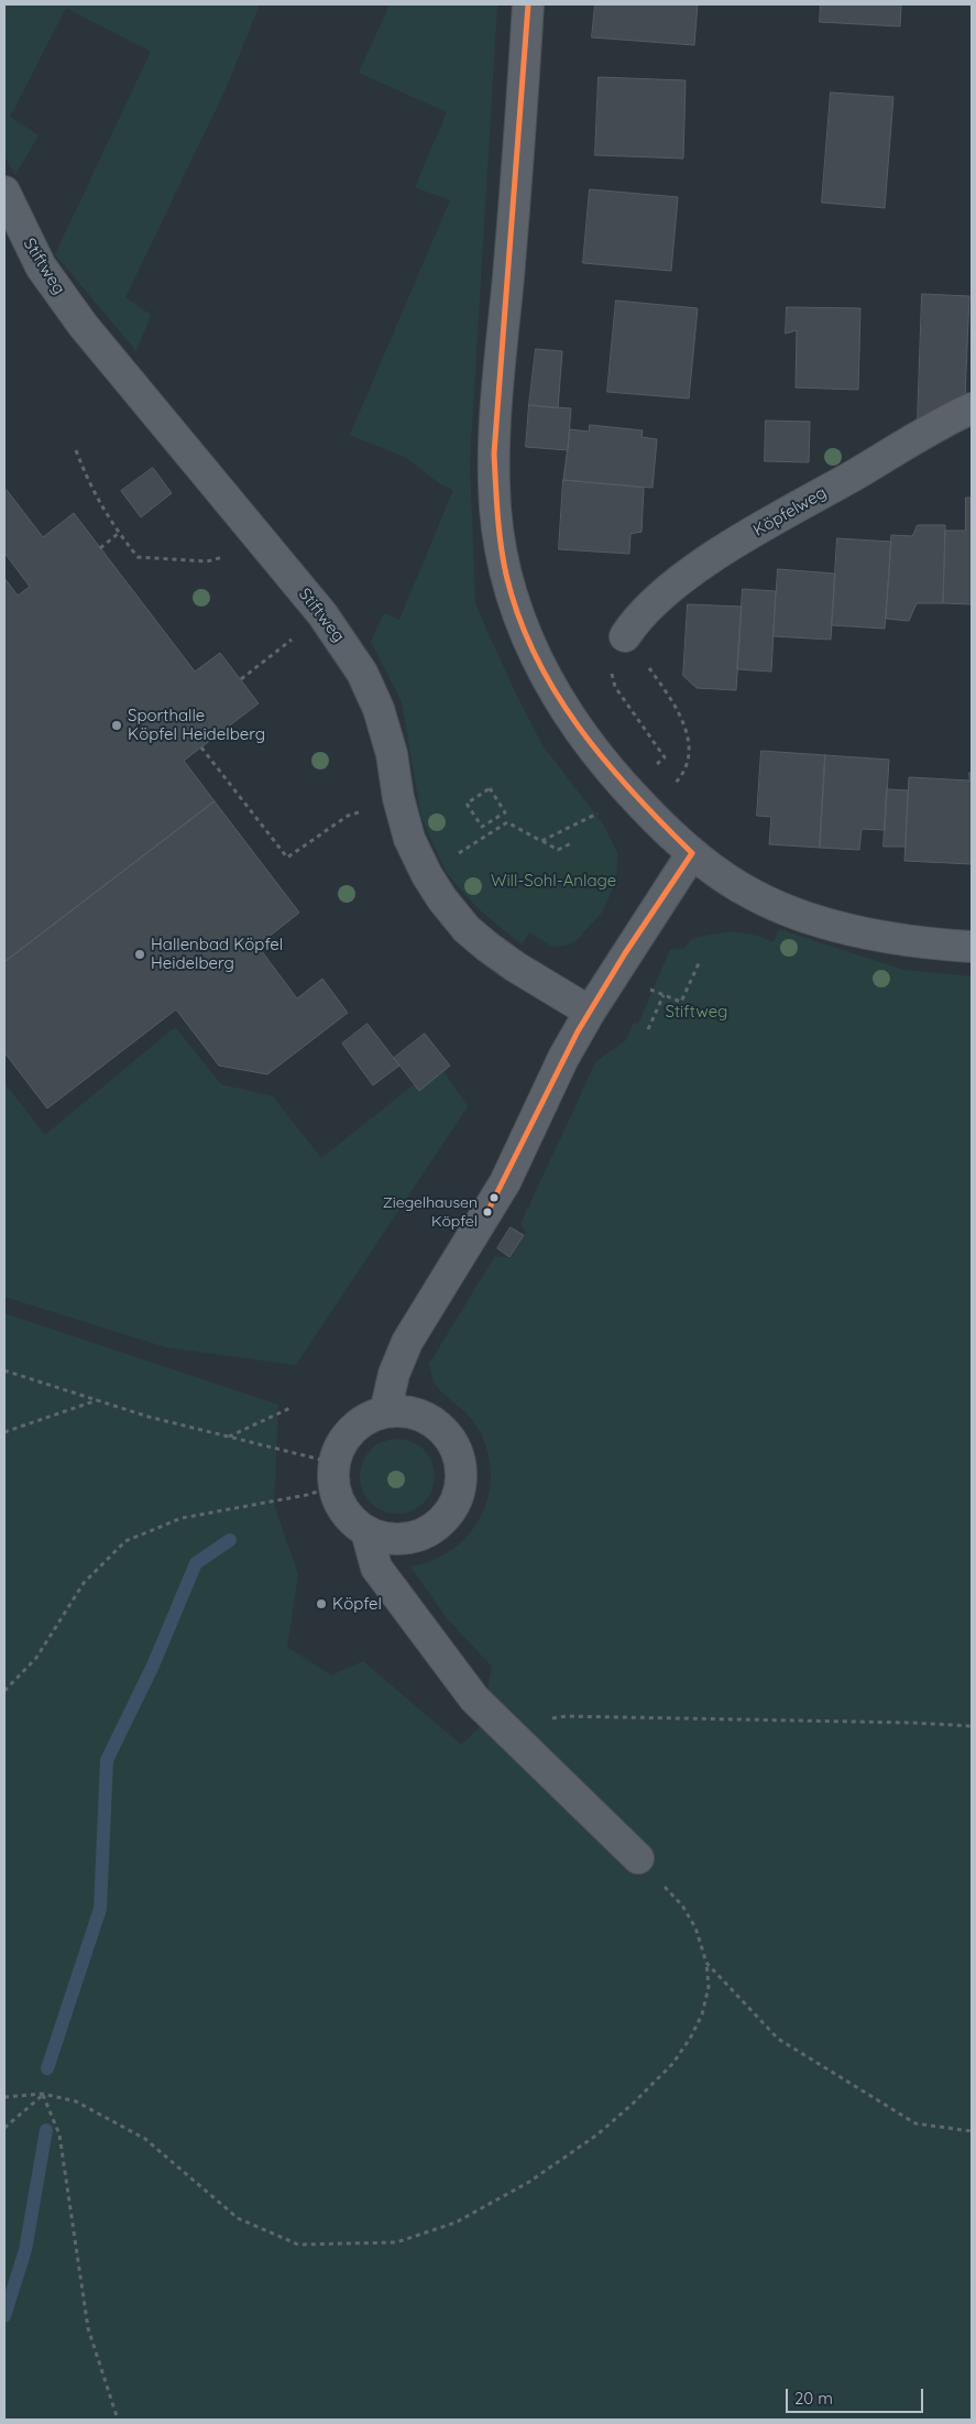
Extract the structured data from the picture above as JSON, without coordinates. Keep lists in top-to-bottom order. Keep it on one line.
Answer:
{"streets":{"street":["Stiftweg","Köpfelweg"]},"parks":["Will-Sohl-Anlage","Stiftweg"],"places":["Sporthalle Köpfel Heidelberg","Hallenbad Köpfel Heidelberg","Ziegelhausen Köpfel","Köpfel"],"scale_bar":"20 m"}
